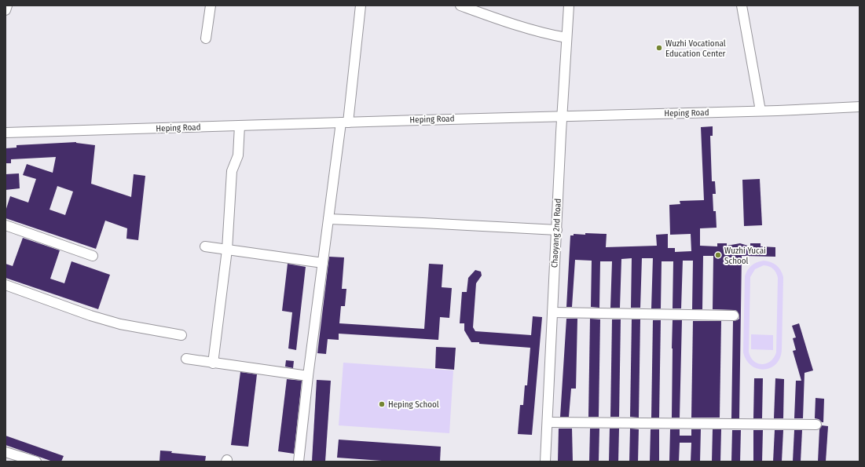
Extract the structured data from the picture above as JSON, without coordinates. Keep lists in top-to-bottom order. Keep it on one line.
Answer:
{"streets":{"street":["Heping Road","Chaoyang 2nd Road"]},"crossings":[["Heping Road","Chaoyang 2nd Road"]],"places":["Wuzhi Vocational Education Center","Wuzhi Yucai School","Heping School"]}
